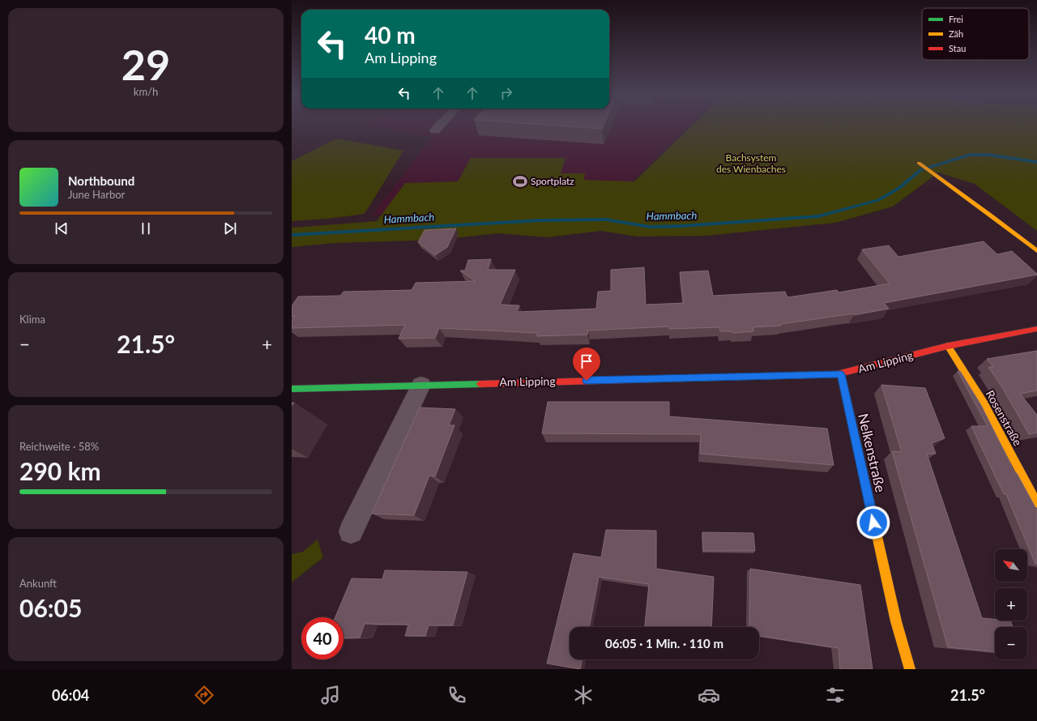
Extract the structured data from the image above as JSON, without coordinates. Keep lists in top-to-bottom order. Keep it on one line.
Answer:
{"streets":{"street":["Am Lipping","Rosenstraße","Nelkenstraße"]},"crossings":[["Am Lipping","Rosenstraße"],["Am Lipping","Nelkenstraße"]],"water":["Hammbach"],"parks":["Bachsystem des Wienbaches"],"places":{"sports":["Sportplatz"]},"legend":["Frei","Zäh","Stau"],"north":"top left","page":{"tile":[["29","km/h"],"Klima",["Reichweite · 58%","290 km"],["Ankunft","06:05"]],"turn":["40 m","Am Lipping"],"song":["Northbound","June Harbor"],"heat":["−","21.5°","+"],"map_buttons":["+","−"],"limit":"40","trip":"06:05 · 1 Min. · 110 m","tabs":["06:04","21.5°"]}}
